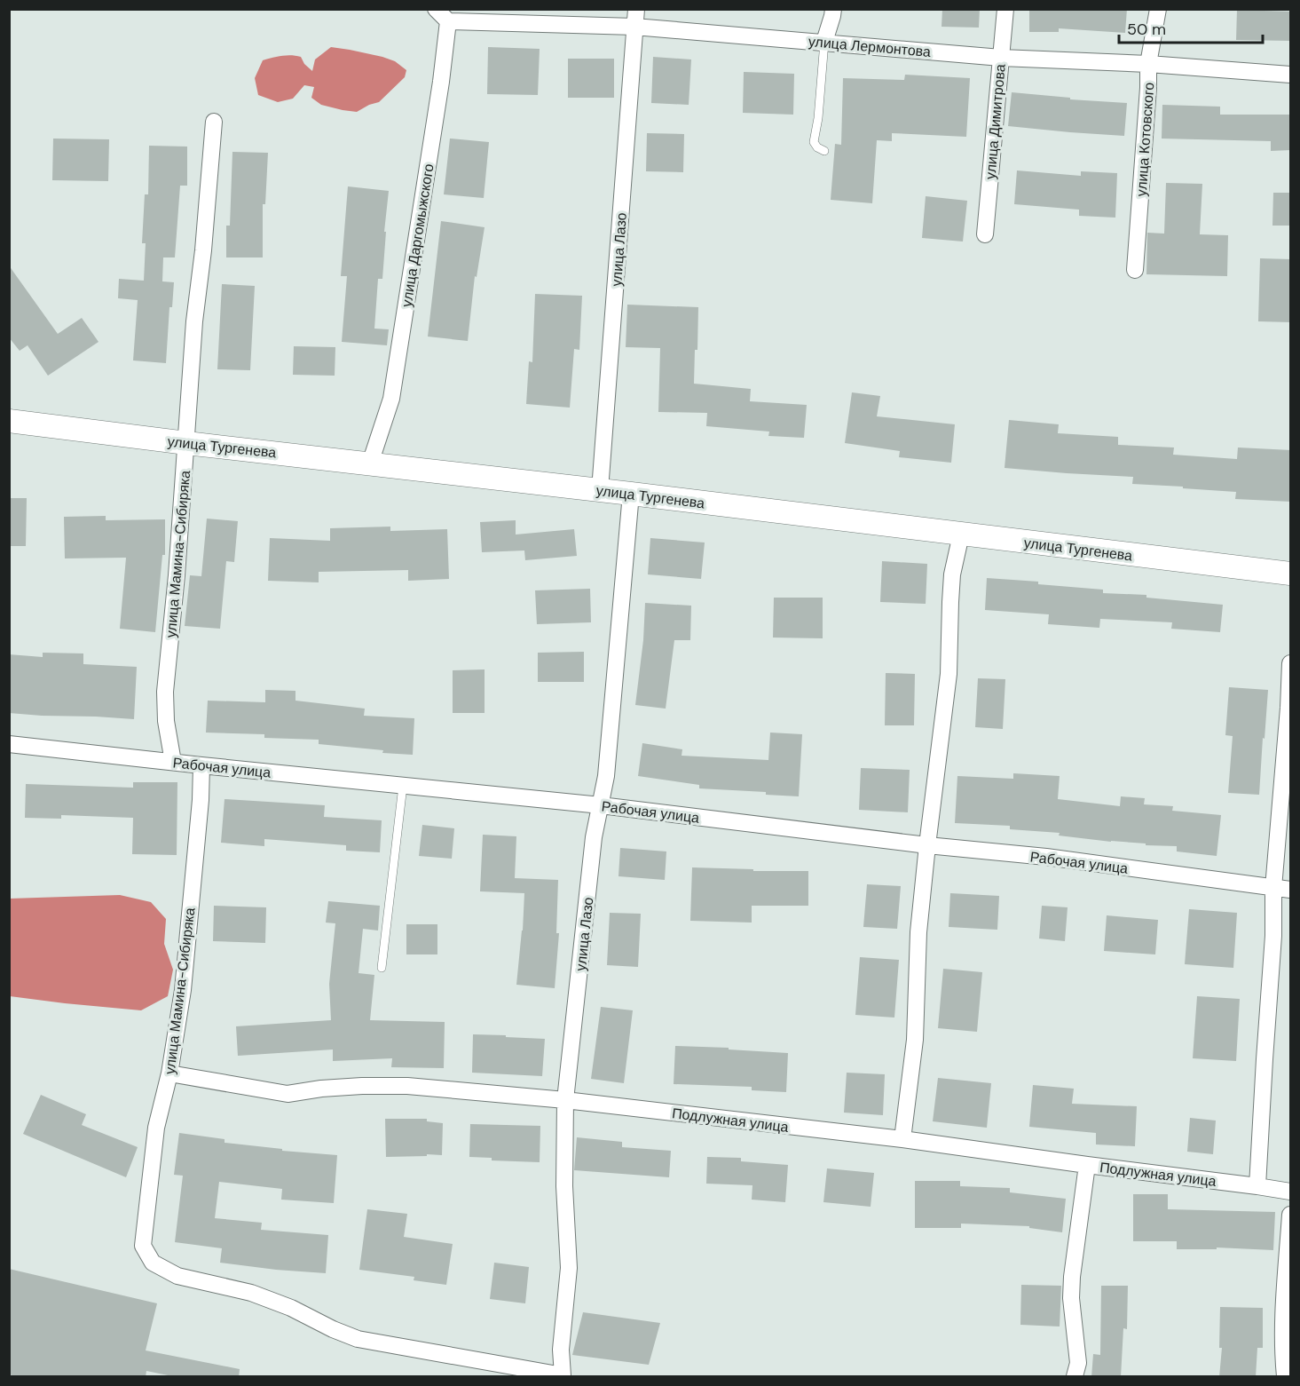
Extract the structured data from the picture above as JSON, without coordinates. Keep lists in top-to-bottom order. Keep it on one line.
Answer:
{"streets":{"street":["улица Лермонтова","улица Димитрова","улица Котовского","улица Даргомыжского","улица Лазо","улица Тургенева","улица Мамина-Сибиряка","Рабочая улица","Подлужная улица"]},"crossings":[["улица Лермонтова","улица Димитрова"],["улица Лермонтова","улица Котовского"],["улица Лермонтова","улица Даргомыжского"],["улица Лермонтова","улица Лазо"],["улица Даргомыжского","улица Тургенева"],["улица Лазо","улица Тургенева"],["улица Лазо","улица Мамина-Сибиряка"],["улица Лазо","Рабочая улица"],["улица Лазо","Подлужная улица"],["улица Тургенева","улица Мамина-Сибиряка"],["улица Мамина-Сибиряка","Рабочая улица"],["улица Мамина-Сибиряка","Подлужная улица"]],"scale_bar":"50 m"}
